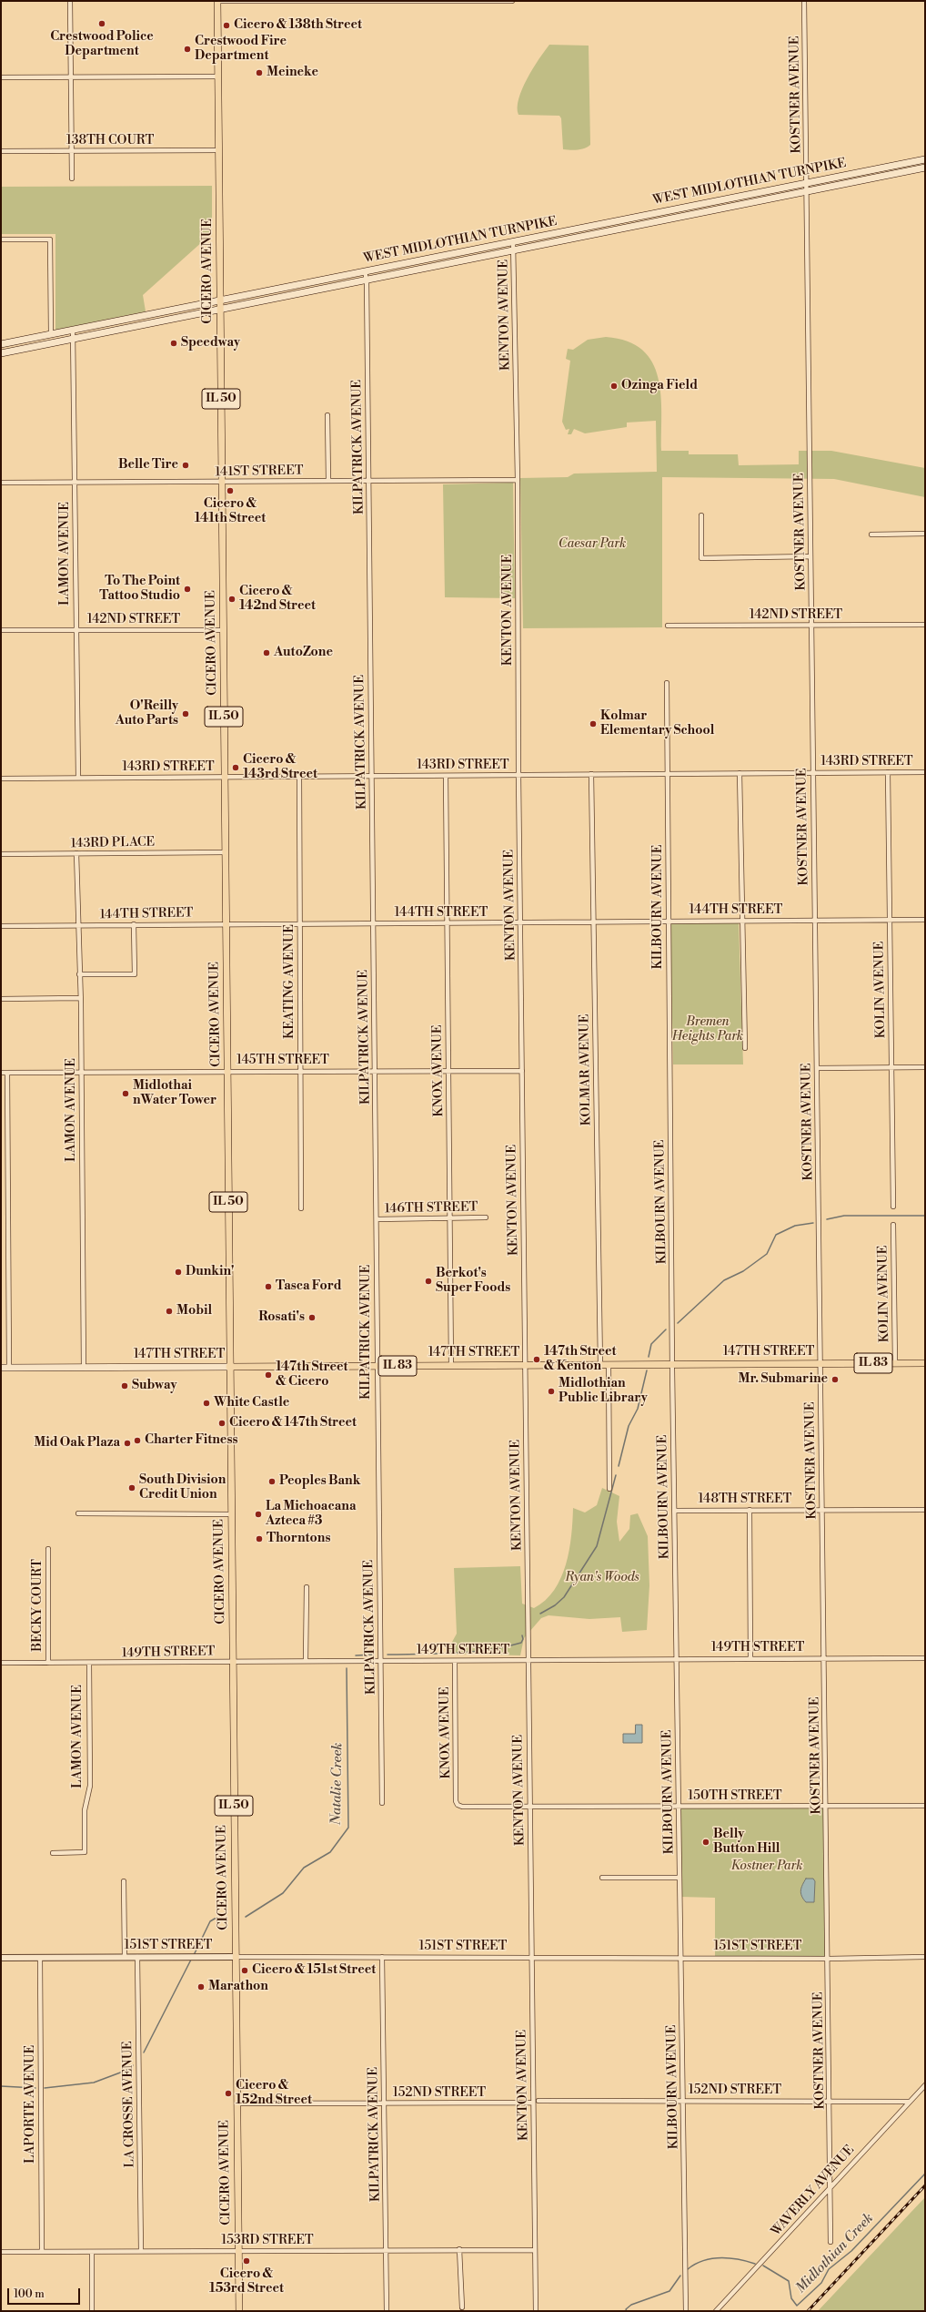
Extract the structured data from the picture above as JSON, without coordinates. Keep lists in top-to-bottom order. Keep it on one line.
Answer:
{"streets":{"main road":["WEST MIDLOTHIAN TURNPIKE","CICERO AVENUE","IL 50","147TH STREET","IL 83"],"street":["KOSTNER AVENUE","138TH COURT","KENTON AVENUE","KILPATRICK AVENUE","141ST STREET","LAMON AVENUE","142ND STREET","143RD STREET","143RD PLACE","KILBOURN AVENUE","144TH STREET","KEATING AVENUE","KOLIN AVENUE","145TH STREET","KOLMAR AVENUE","KNOX AVENUE","146TH STREET","148TH STREET","BECKY COURT","149TH STREET","150TH STREET","151ST STREET","152ND STREET","LAPORTE AVENUE","LA CROSSE AVENUE","WAVERLY AVENUE","153RD STREET"]},"crossings":[["KOSTNER AVENUE","WEST MIDLOTHIAN TURNPIKE"],["KOSTNER AVENUE","142ND STREET"],["KOSTNER AVENUE","143RD STREET"],["KOSTNER AVENUE","144TH STREET"],["KOSTNER AVENUE","147TH STREET"],["KOSTNER AVENUE","148TH STREET"],["KOSTNER AVENUE","149TH STREET"],["KOSTNER AVENUE","150TH STREET"],["KOSTNER AVENUE","151ST STREET"],["KOSTNER AVENUE","152ND STREET"],["KOSTNER AVENUE","WAVERLY AVENUE"],["138TH COURT","CICERO AVENUE"],["WEST MIDLOTHIAN TURNPIKE","CICERO AVENUE"],["WEST MIDLOTHIAN TURNPIKE","KENTON AVENUE"],["WEST MIDLOTHIAN TURNPIKE","KILPATRICK AVENUE"],["WEST MIDLOTHIAN TURNPIKE","LAMON AVENUE"],["CICERO AVENUE","141ST STREET"],["CICERO AVENUE","142ND STREET"],["CICERO AVENUE","143RD STREET"],["CICERO AVENUE","143RD PLACE"],["CICERO AVENUE","144TH STREET"],["CICERO AVENUE","145TH STREET"],["CICERO AVENUE","147TH STREET"],["CICERO AVENUE","149TH STREET"],["CICERO AVENUE","151ST STREET"],["CICERO AVENUE","152ND STREET"],["CICERO AVENUE","153RD STREET"],["KENTON AVENUE","141ST STREET"],["KENTON AVENUE","143RD STREET"],["KENTON AVENUE","144TH STREET"],["KENTON AVENUE","145TH STREET"],["KENTON AVENUE","147TH STREET"],["KENTON AVENUE","149TH STREET"],["KENTON AVENUE","150TH STREET"],["KENTON AVENUE","151ST STREET"],["KENTON AVENUE","152ND STREET"],["KENTON AVENUE","153RD STREET"],["KILPATRICK AVENUE","141ST STREET"],["KILPATRICK AVENUE","143RD STREET"],["KILPATRICK AVENUE","144TH STREET"],["KILPATRICK AVENUE","145TH STREET"],["KILPATRICK AVENUE","146TH STREET"],["KILPATRICK AVENUE","147TH STREET"],["KILPATRICK AVENUE","149TH STREET"],["KILPATRICK AVENUE","151ST STREET"],["KILPATRICK AVENUE","152ND STREET"],["KILPATRICK AVENUE","153RD STREET"],["141ST STREET","LAMON AVENUE"],["LAMON AVENUE","142ND STREET"],["LAMON AVENUE","143RD STREET"],["LAMON AVENUE","143RD PLACE"],["LAMON AVENUE","144TH STREET"],["LAMON AVENUE","145TH STREET"],["LAMON AVENUE","147TH STREET"],["LAMON AVENUE","149TH STREET"],["143RD STREET","KILBOURN AVENUE"],["143RD STREET","KEATING AVENUE"],["143RD STREET","KOLIN AVENUE"],["143RD STREET","KOLMAR AVENUE"],["143RD STREET","KNOX AVENUE"],["KILBOURN AVENUE","144TH STREET"],["KILBOURN AVENUE","147TH STREET"],["KILBOURN AVENUE","148TH STREET"],["KILBOURN AVENUE","149TH STREET"],["KILBOURN AVENUE","150TH STREET"],["KILBOURN AVENUE","151ST STREET"],["KILBOURN AVENUE","152ND STREET"],["144TH STREET","KEATING AVENUE"],["144TH STREET","KOLIN AVENUE"],["144TH STREET","KOLMAR AVENUE"],["144TH STREET","KNOX AVENUE"],["KEATING AVENUE","145TH STREET"],["KOLIN AVENUE","147TH STREET"],["145TH STREET","KNOX AVENUE"],["KOLMAR AVENUE","147TH STREET"],["KNOX AVENUE","146TH STREET"],["KNOX AVENUE","147TH STREET"],["KNOX AVENUE","149TH STREET"],["KNOX AVENUE","150TH STREET"],["BECKY COURT","149TH STREET"],["151ST STREET","LAPORTE AVENUE"],["151ST STREET","LA CROSSE AVENUE"],["152ND STREET","WAVERLY AVENUE"],["LAPORTE AVENUE","153RD STREET"],["LA CROSSE AVENUE","153RD STREET"]],"water":["Natalie Creek","Midlothian Creek"],"parks":["Caesar Park","Bremen Heights Park","Ryan's Woods","Kostner Park"],"places":["Crestwood Police Department","Cicero & 138th Street","Crestwood Fire Department","Meineke","Speedway","Ozinga Field","Belle Tire","Cicero & 141th Street","To The Point Tattoo Studio","Cicero & 142nd Street","AutoZone","O'Reilly Auto Parts","Kolmar Elementary School","Cicero & 143rd Street","Midlothai nWater Tower","Dunkin'","Berkot's Super Foods","Tasca Ford","Mobil","Rosati's","147th Street & Kenton","147th Street & Cicero","Mr. Submarine","Subway","Midlothian Public Library","White Castle","Cicero & 147th Street","Charter Fitness","Mid Oak Plaza","Peoples Bank","South Division Credit Union","La Michoacana Azteca #3","Thorntons","Belly Button Hill","Cicero & 151st Street","Marathon","Cicero & 152nd Street","Cicero & 153rd Street"],"scale_bar":"100 m"}
